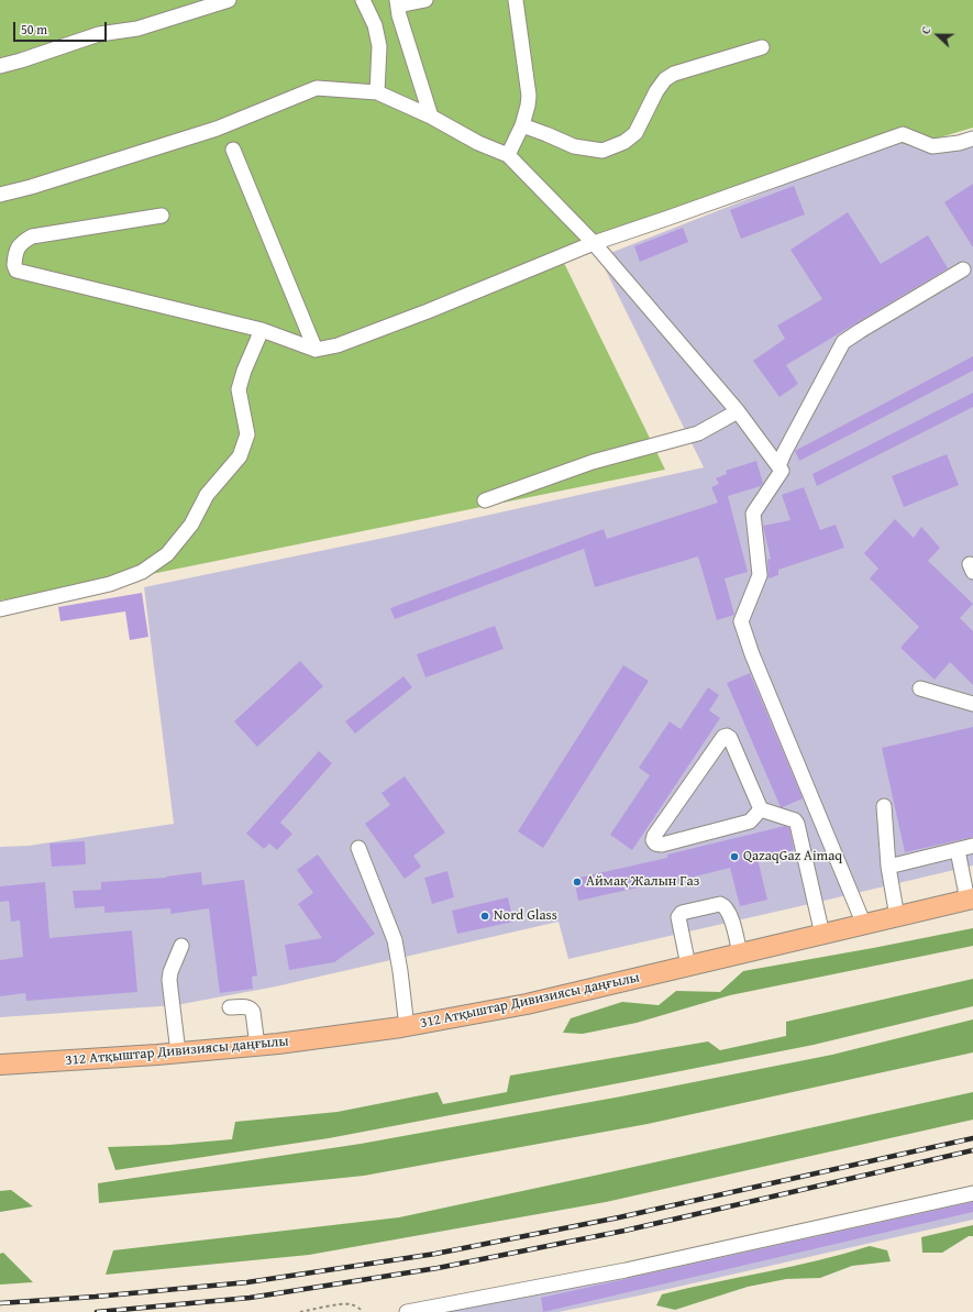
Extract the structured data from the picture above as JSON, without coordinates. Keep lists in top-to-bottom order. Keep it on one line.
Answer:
{"streets":{"highway":["312 Атқыштар Дивизиясы даңғылы"]},"places":["QazaqGaz Aimaq","Аймақ Жалын Газ","Nord Glass"],"scale_bar":"50 m","north":"left"}
